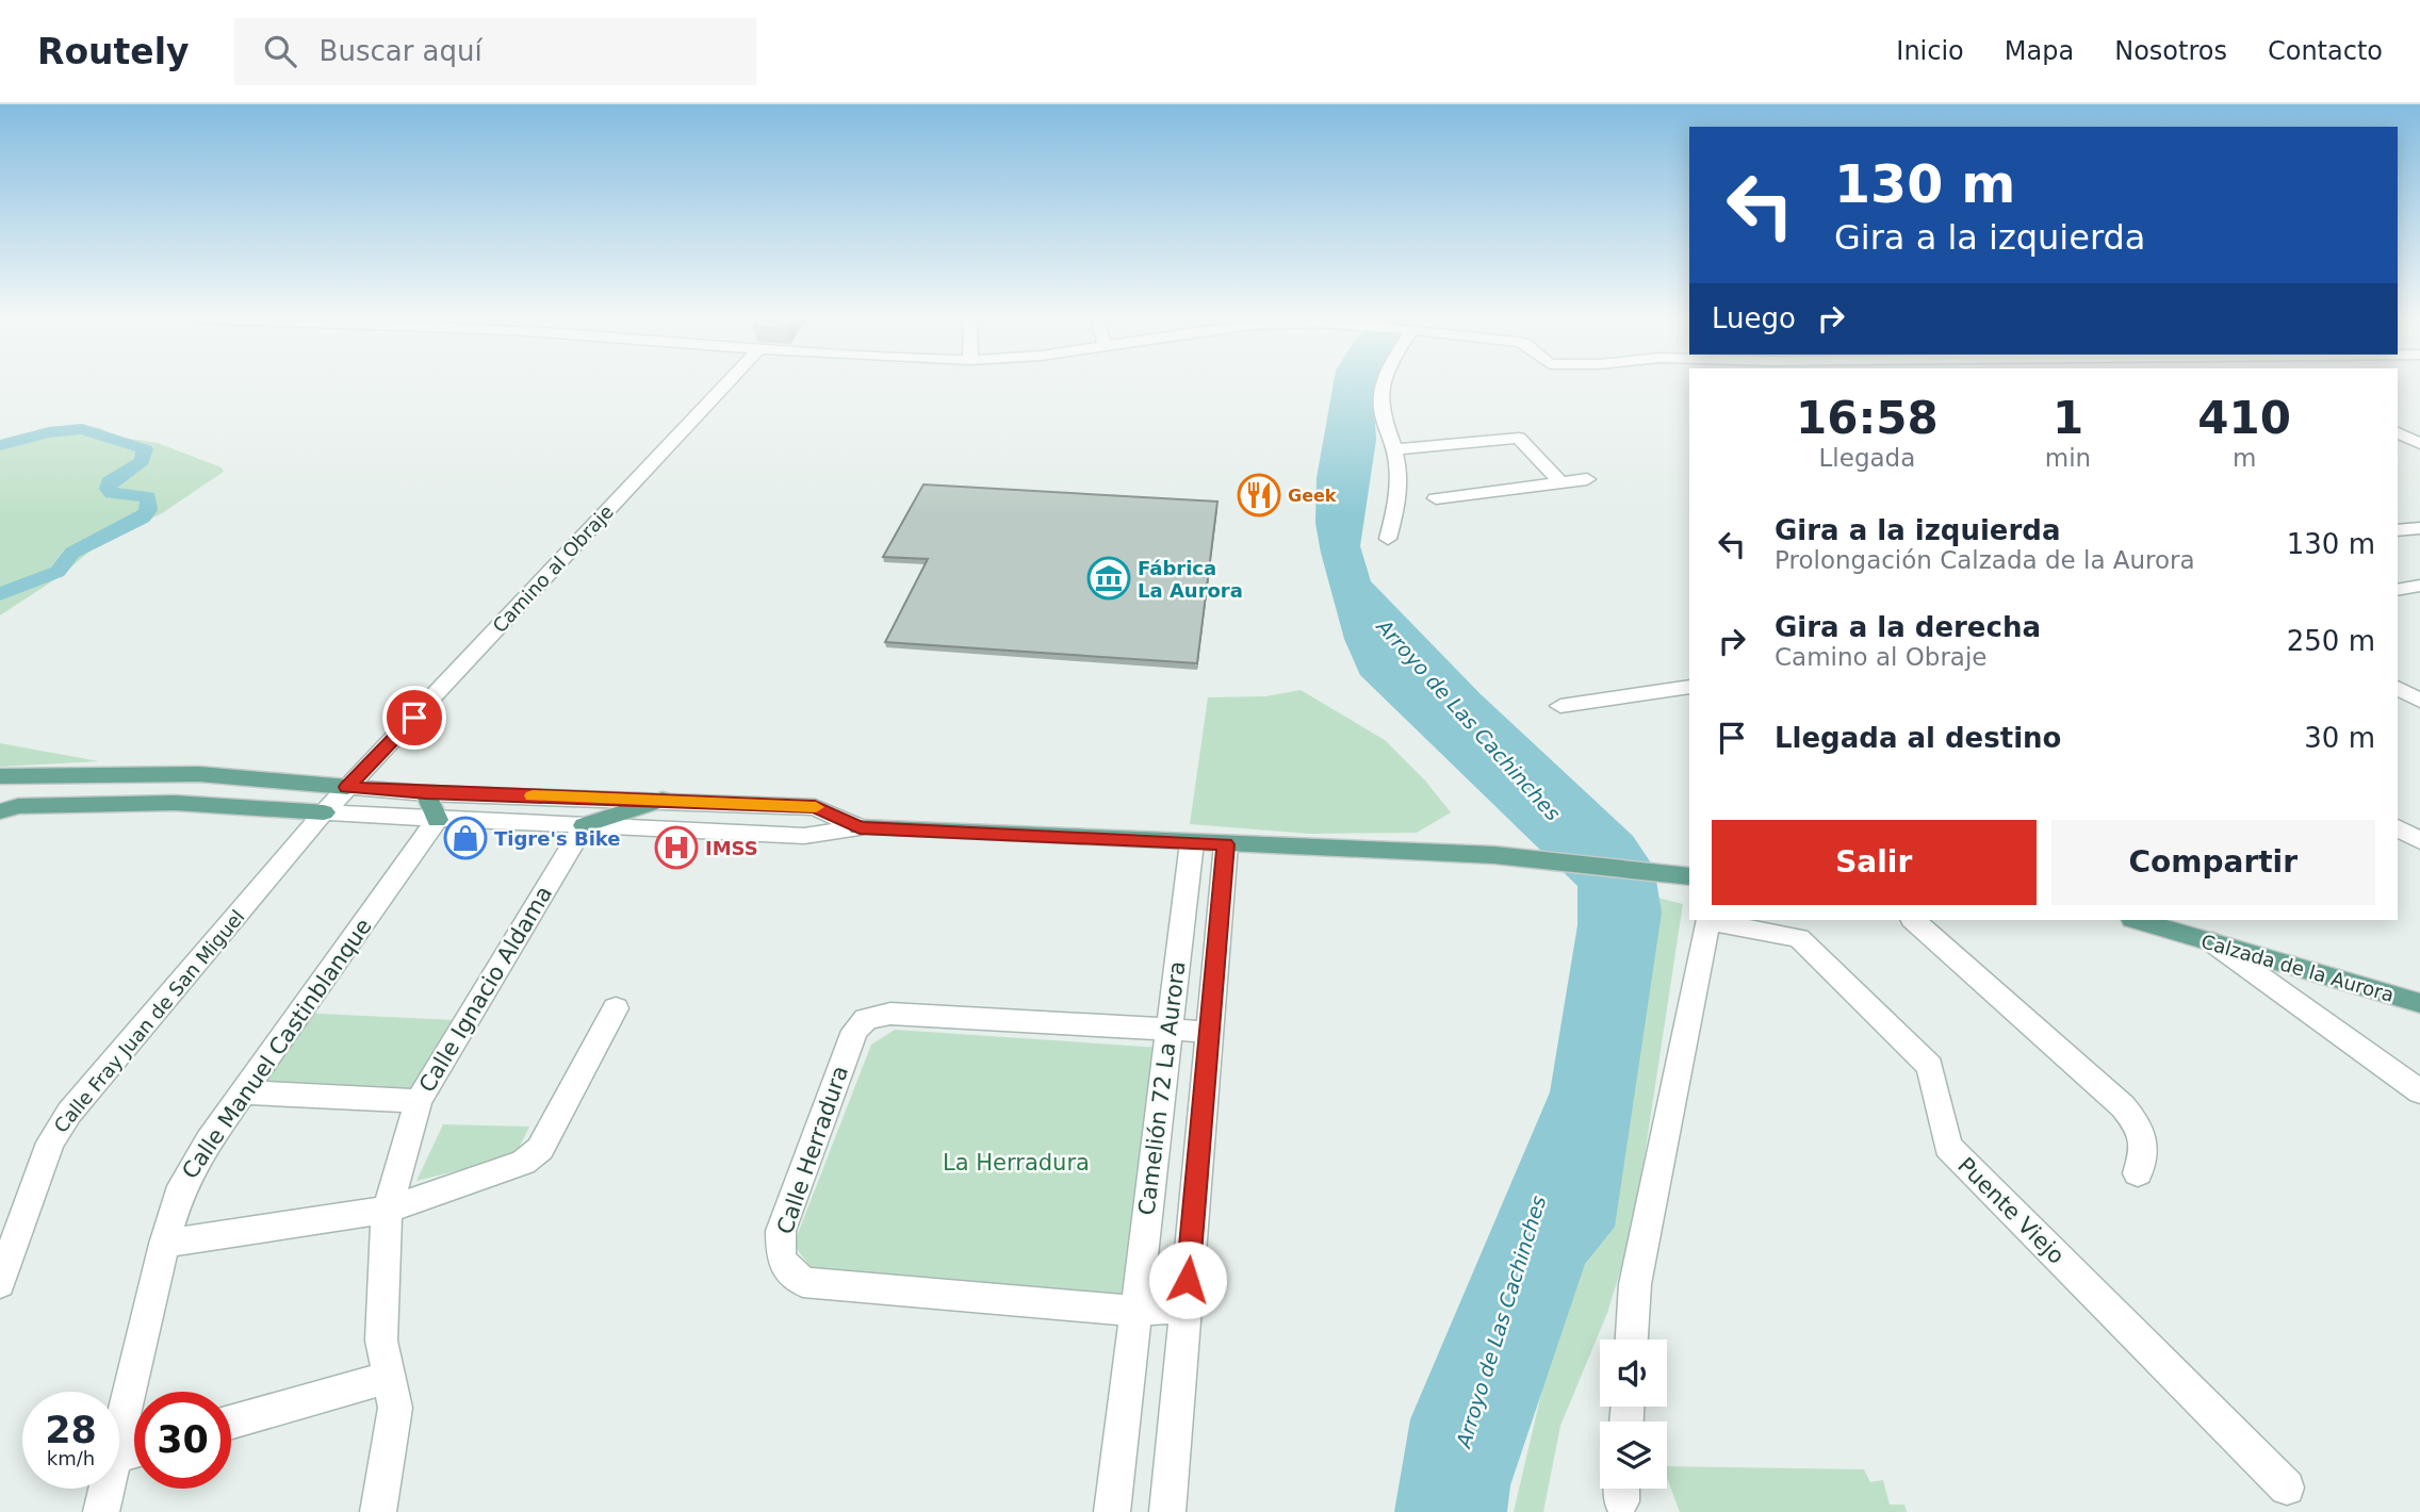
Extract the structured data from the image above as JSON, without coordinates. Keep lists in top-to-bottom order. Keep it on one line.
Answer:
{"streets":{"main road":["Calzada de la Aurora"],"street":["Camino al Obraje","Calle Ignacio Aldama","Calle Fray Juan de San Miguel","Calle Manuel Castinblanque","Camelión 72 La Aurora","Calle Herradura","Puente Viejo"]},"crossings":[["Camino al Obraje","Calle Fray Juan de San Miguel"],["Camelión 72 La Aurora","Calle Herradura"]],"water":["Arroyo de Las Cachinches"],"parks":["La Herradura"],"places":{"restaurant":["Geek"],"museum":["Fábrica La Aurora"],"shop":["Tigre's Bike"],"hospital":["IMSS"]},"page":{"header":"Routely","search":"Buscar aquí","nav":["Inicio","Mapa","Nosotros","Contacto"],"turn":["130 m","Gira a la izquierda"],"then":"Luego","eta":["16:58","Llegada","1","min","410","m"],"list":[{"name":"Gira a la izquierda","note":"Prolongación Calzada de la Aurora","value":"130 m"},{"name":"Gira a la derecha","note":"Camino al Obraje","value":"250 m"},{"name":"Llegada al destino","value":"30 m"}],"buttons":["Salir","Compartir"],"speed":"28 km/h","limit":"30"}}
